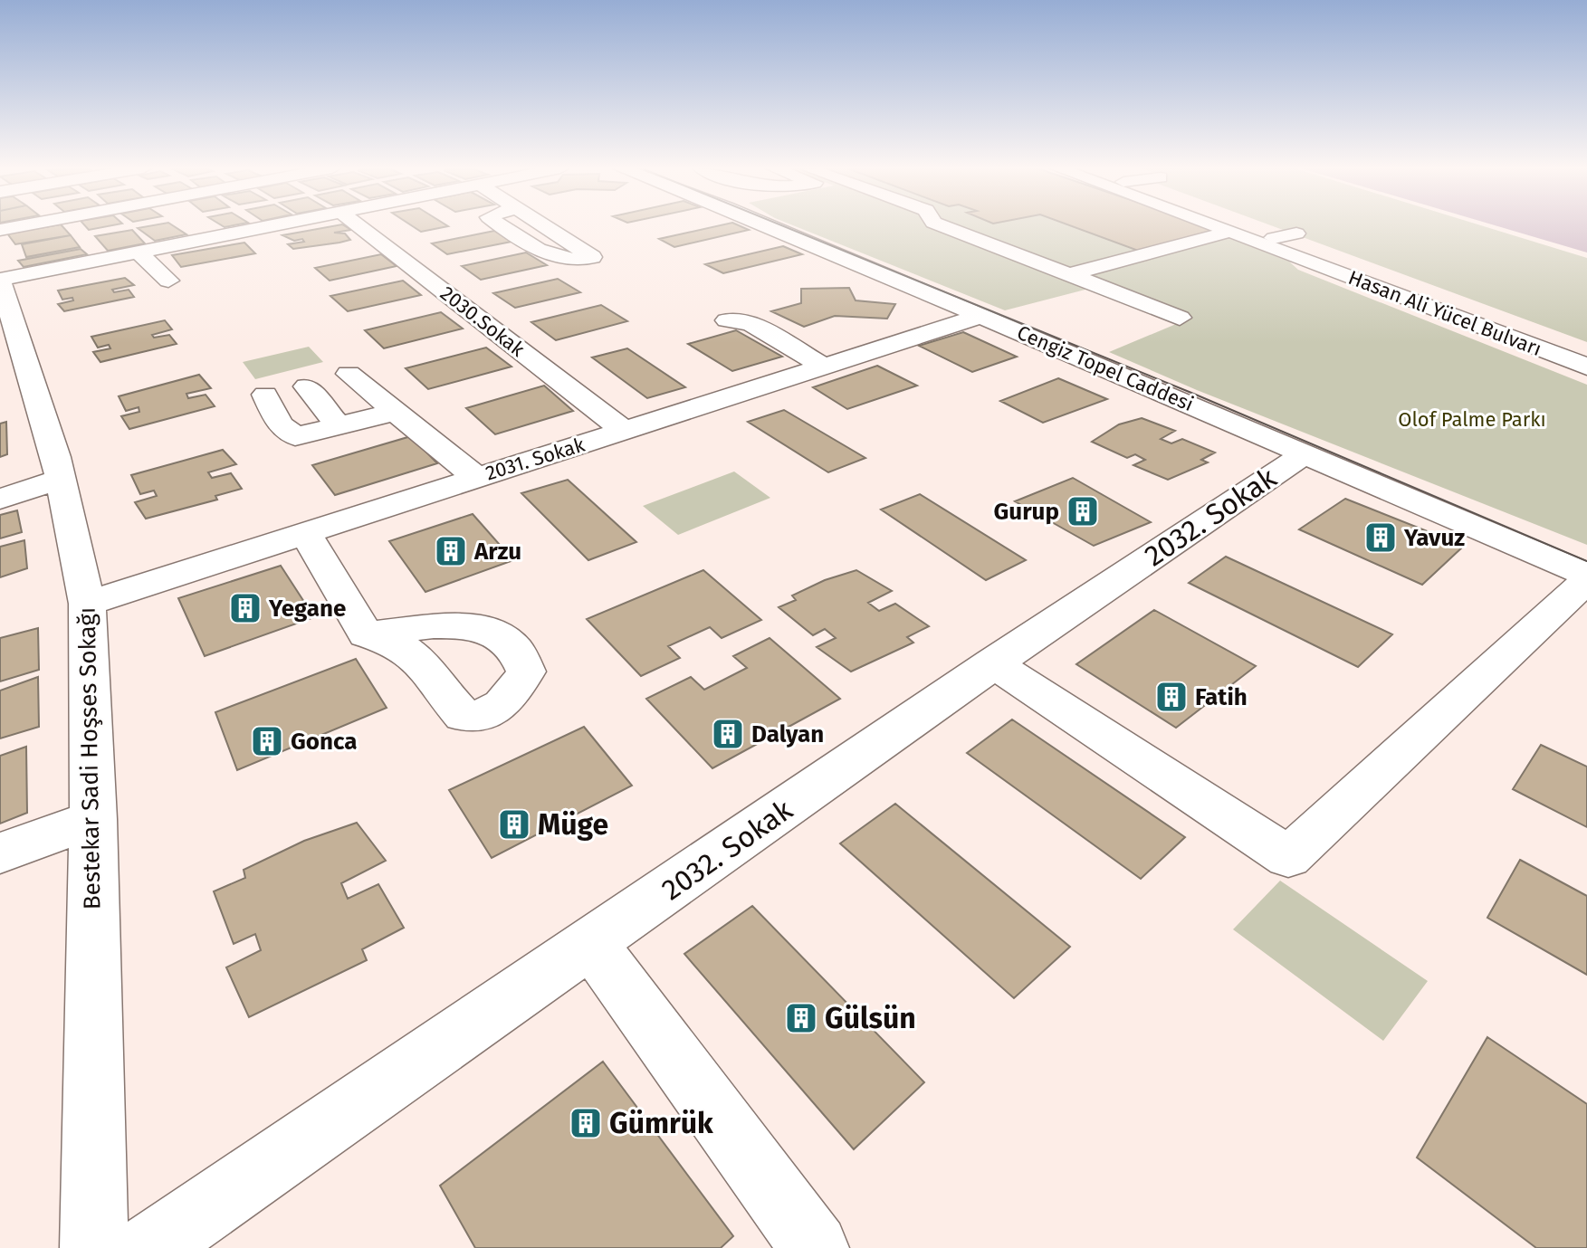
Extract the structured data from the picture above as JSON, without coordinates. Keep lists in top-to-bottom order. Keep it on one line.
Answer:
{"streets":{"main road":["Hasan Ali Yücel Bulvarı"],"street":["2030.Sokak","Cengiz Topel Caddesi","2031. Sokak","2032. Sokak","Bestekar Sadi Hoşses Sokağı"]},"crossings":[["2030.Sokak","2031. Sokak"],["Cengiz Topel Caddesi","2031. Sokak"],["Cengiz Topel Caddesi","2032. Sokak"],["2031. Sokak","Bestekar Sadi Hoşses Sokağı"]],"parks":["Olof Palme Parkı"],"places":{"building":["Gurup","Yavuz","Arzu","Yegane","Fatih","Dalyan","Gonca","Müge","Gülsün","Gümrük"]}}
